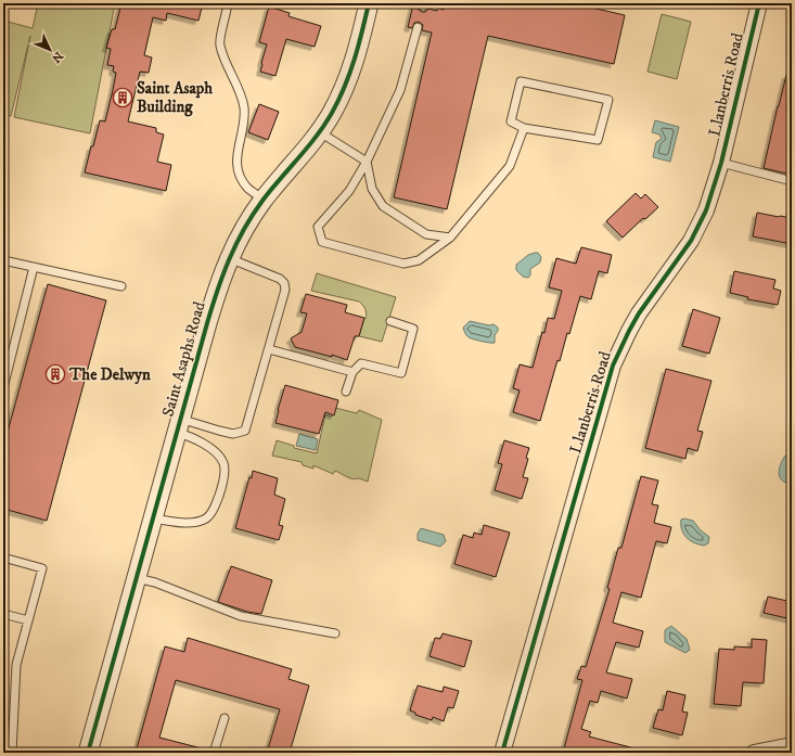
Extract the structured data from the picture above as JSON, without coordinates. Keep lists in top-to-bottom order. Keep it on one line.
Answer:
{"streets":{"street":["Llanberris Road","Saint Asaphs Road"]},"places":{"building":["Saint Asaph Building","The Delwyn"]},"north":"bottom right"}
